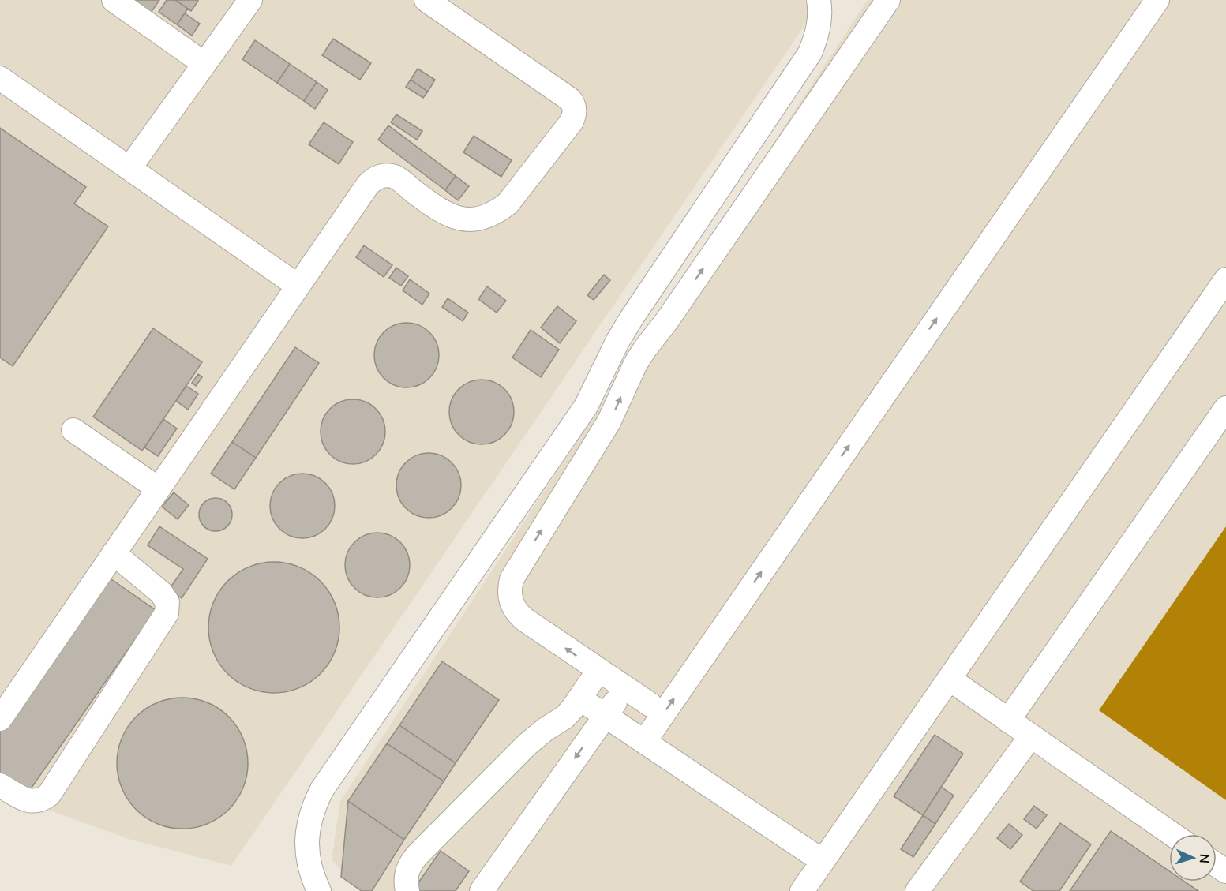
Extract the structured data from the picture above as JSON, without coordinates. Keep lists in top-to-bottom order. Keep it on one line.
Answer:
{"north":"right"}
